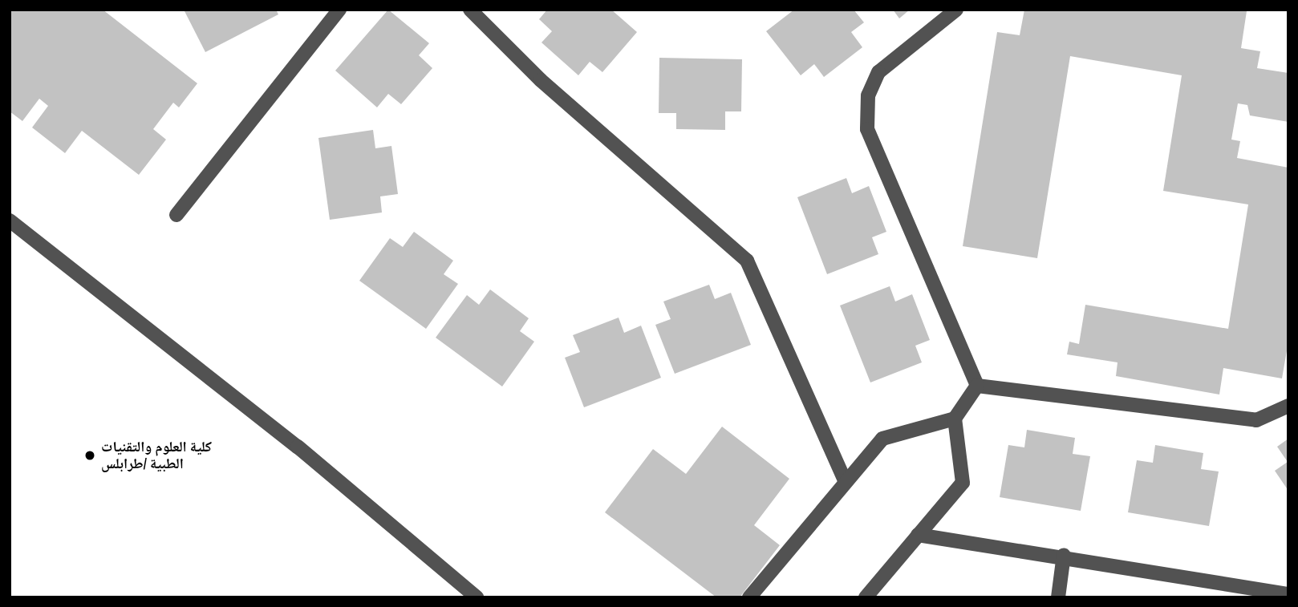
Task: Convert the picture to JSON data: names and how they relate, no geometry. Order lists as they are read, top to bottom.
{
  "places": ["كلية العلوم والتقنيات الطبية /طرابلس"]
}
